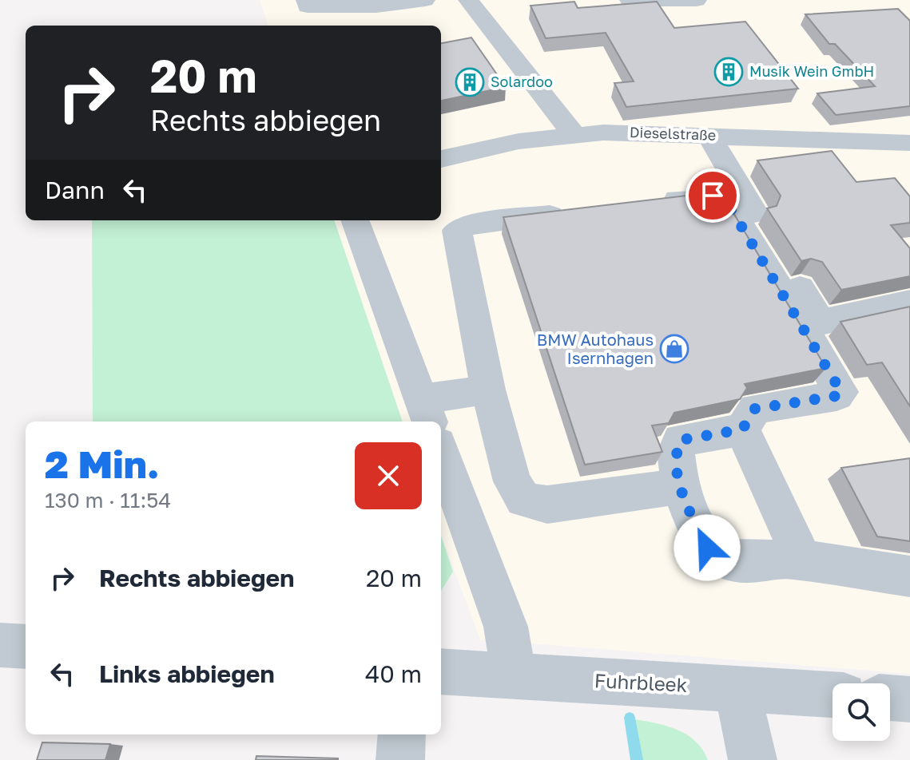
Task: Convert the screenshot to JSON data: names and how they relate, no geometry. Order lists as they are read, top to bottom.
{
  "streets": {
    "street": ["Dieselstraße", "Fuhrbleek"]
  },
  "places": {
    "building": ["Musik Wein GmbH", "Solardoo"],
    "shop": ["BMW Autohaus Isernhagen"]
  },
  "page": {
    "turn": ["20 m", "Rechts abbiegen"],
    "then": "Dann",
    "heading": ["2 Min.", "130 m · 11:54"],
    "list": [
      {
        "name": "Rechts abbiegen",
        "value": "20 m"
      },
      {
        "name": "Links abbiegen",
        "value": "40 m"
      }
    ]
  }
}
